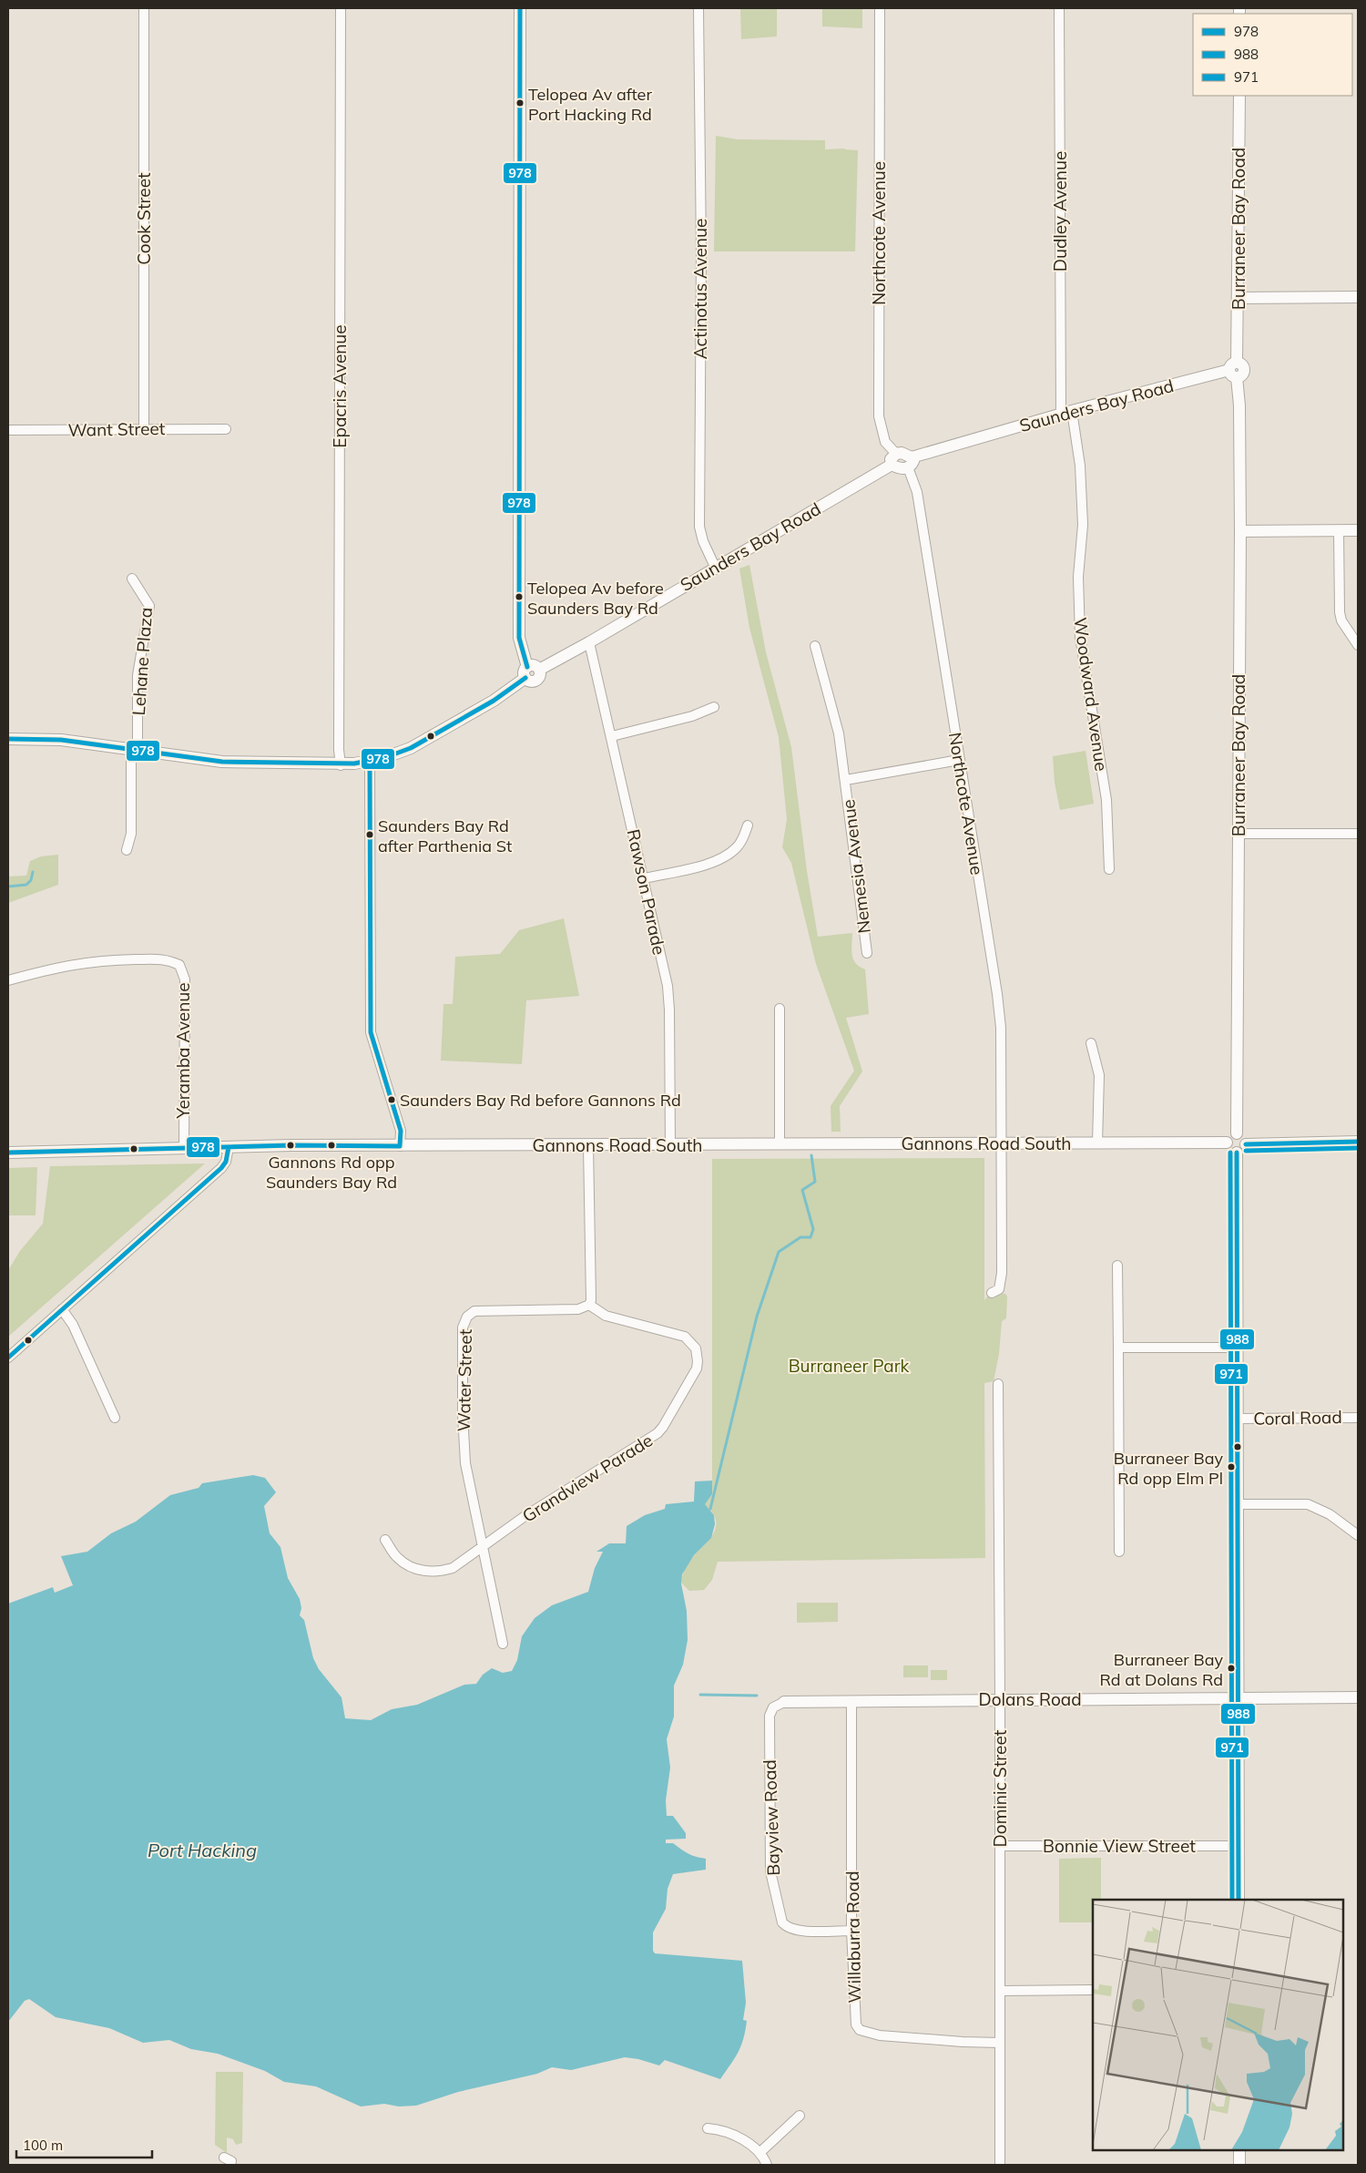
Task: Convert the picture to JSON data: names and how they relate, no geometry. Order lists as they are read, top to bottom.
{
  "streets": {
    "street": [
      "Dudley Avenue",
      "Cook Street",
      "Burraneer Bay Road",
      "Northcote Avenue",
      "Actinotus Avenue",
      "Epacris Avenue",
      "Saunders Bay Road",
      "Want Street",
      "Lehane Plaza",
      "Woodward Avenue",
      "Nemesia Avenue",
      "Rawson Parade",
      "Yeramba Avenue",
      "Gannons Road South",
      "Water Street",
      "Coral Road",
      "Grandview Parade",
      "Dolans Road",
      "Dominic Street",
      "Bayview Road",
      "Bonnie View Street",
      "Willaburra Road"
    ]
  },
  "crossings": [
    ["Dudley Avenue", "Saunders Bay Road"],
    ["Cook Street", "Want Street"],
    ["Burraneer Bay Road", "Saunders Bay Road"],
    ["Burraneer Bay Road", "Gannons Road South"],
    ["Northcote Avenue", "Saunders Bay Road"],
    ["Northcote Avenue", "Nemesia Avenue"],
    ["Northcote Avenue", "Gannons Road South"],
    ["Actinotus Avenue", "Saunders Bay Road"],
    ["Epacris Avenue", "Saunders Bay Road"],
    ["Saunders Bay Road", "Lehane Plaza"],
    ["Saunders Bay Road", "Woodward Avenue"],
    ["Saunders Bay Road", "Rawson Parade"],
    ["Rawson Parade", "Gannons Road South"],
    ["Yeramba Avenue", "Gannons Road South"],
    ["Water Street", "Grandview Parade"],
    ["Dolans Road", "Dominic Street"],
    ["Dolans Road", "Bayview Road"],
    ["Dolans Road", "Willaburra Road"],
    ["Dominic Street", "Bonnie View Street"],
    ["Dominic Street", "Willaburra Road"],
    ["Bayview Road", "Willaburra Road"]
  ],
  "water": ["Port Hacking"],
  "parks": ["Burraneer Park"],
  "places": [
    "Telopea Av after Port Hacking Rd",
    "Telopea Av before Saunders Bay Rd",
    "Saunders Bay Rd after Parthenia St",
    "Saunders Bay Rd before Gannons Rd",
    "Gannons Rd opp Saunders Bay Rd",
    "Burraneer Bay Rd opp Elm Pl",
    "Burraneer Bay Rd at Dolans Rd"
  ],
  "lines": ["transit line 978", "transit line 988", "transit line 971"],
  "legend": ["978", "988", "971"],
  "scale_bar": "100 m"
}
